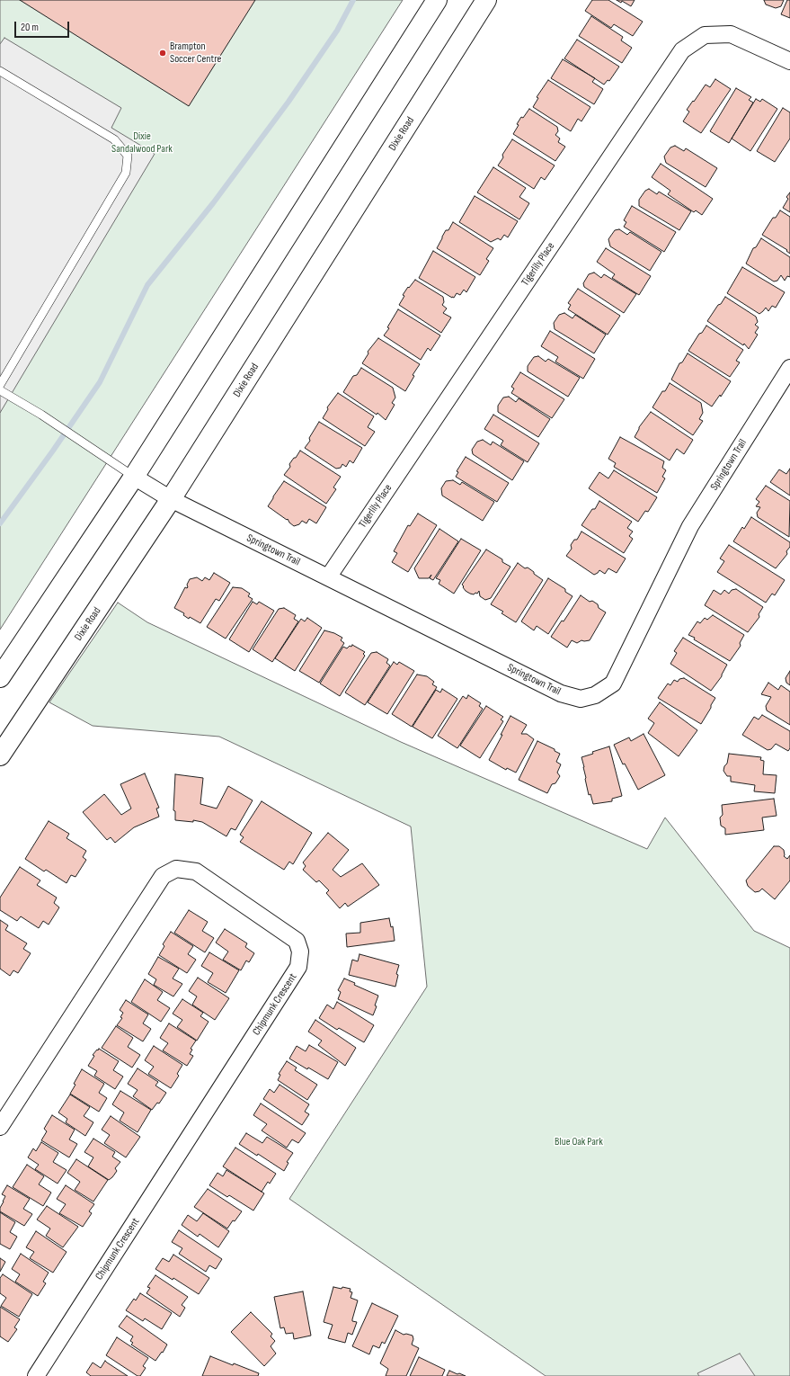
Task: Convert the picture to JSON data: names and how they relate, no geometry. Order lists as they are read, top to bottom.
{
  "streets": {
    "main road": ["Dixie Road"],
    "street": ["Tigerlily Place", "Springtown Trail", "Chipmunk Crescent"]
  },
  "crossings": [
    ["Dixie Road", "Springtown Trail"],
    ["Tigerlily Place", "Springtown Trail"]
  ],
  "parks": ["Dixie Sandalwood Park", "Blue Oak Park"],
  "places": ["Brampton Soccer Centre"],
  "scale_bar": "20 m"
}
